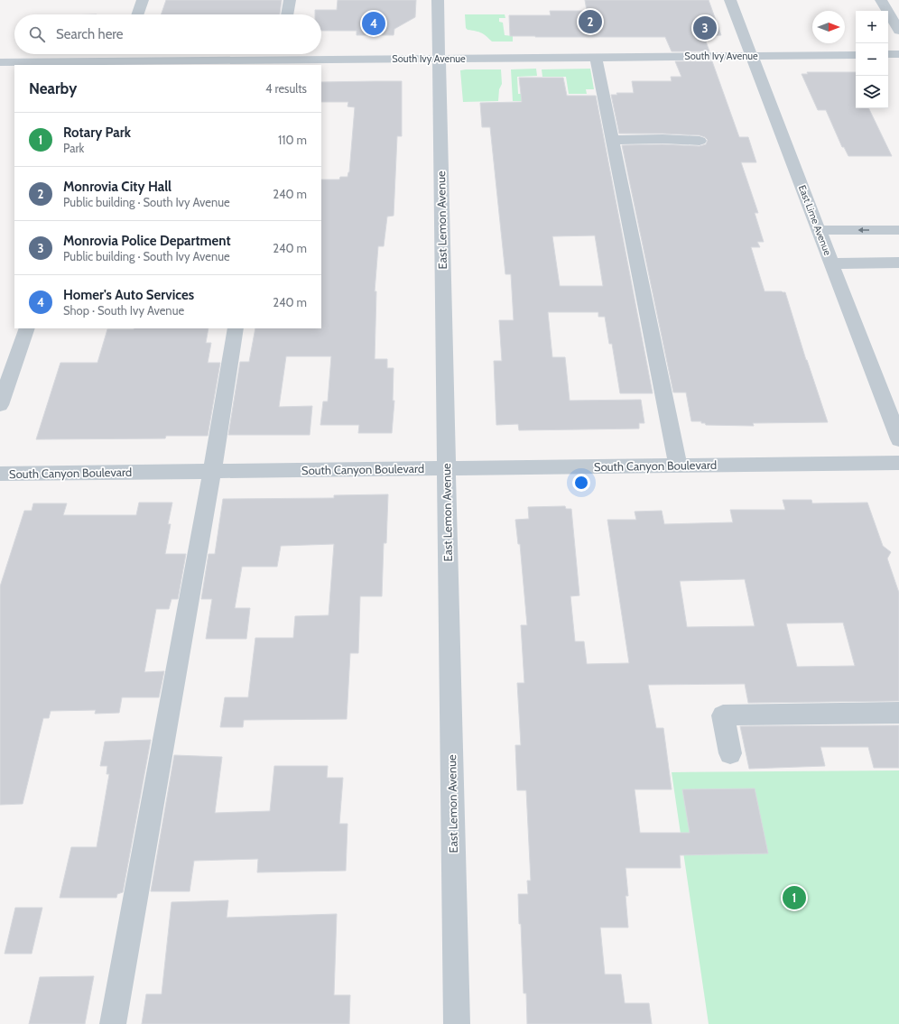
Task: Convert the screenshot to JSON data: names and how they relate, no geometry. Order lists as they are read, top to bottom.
{
  "streets": {
    "street": [
      "South Ivy Avenue",
      "East Lemon Avenue",
      "East Lime Avenue",
      "South Canyon Boulevard"
    ]
  },
  "crossings": [
    ["South Ivy Avenue", "East Lemon Avenue"],
    ["South Ivy Avenue", "East Lime Avenue"],
    ["East Lemon Avenue", "South Canyon Boulevard"]
  ],
  "north": "right",
  "page": {
    "pins": [
      "2",
      "4",
      "3",
      "1"
    ],
    "map_buttons": ["+", "−"],
    "search": "Search here",
    "heading": ["Nearby", "4 results"],
    "list": [
      {
        "mark": "1",
        "name": "Rotary Park",
        "note": "Park",
        "value": "110 m"
      },
      {
        "mark": "2",
        "name": "Monrovia City Hall",
        "note": "Public building · South Ivy Avenue",
        "value": "240 m"
      },
      {
        "mark": "3",
        "name": "Monrovia Police Department",
        "note": "Public building · South Ivy Avenue",
        "value": "240 m"
      },
      {
        "mark": "4",
        "name": "Homer's Auto Services",
        "note": "Shop · South Ivy Avenue",
        "value": "240 m"
      }
    ]
  }
}
